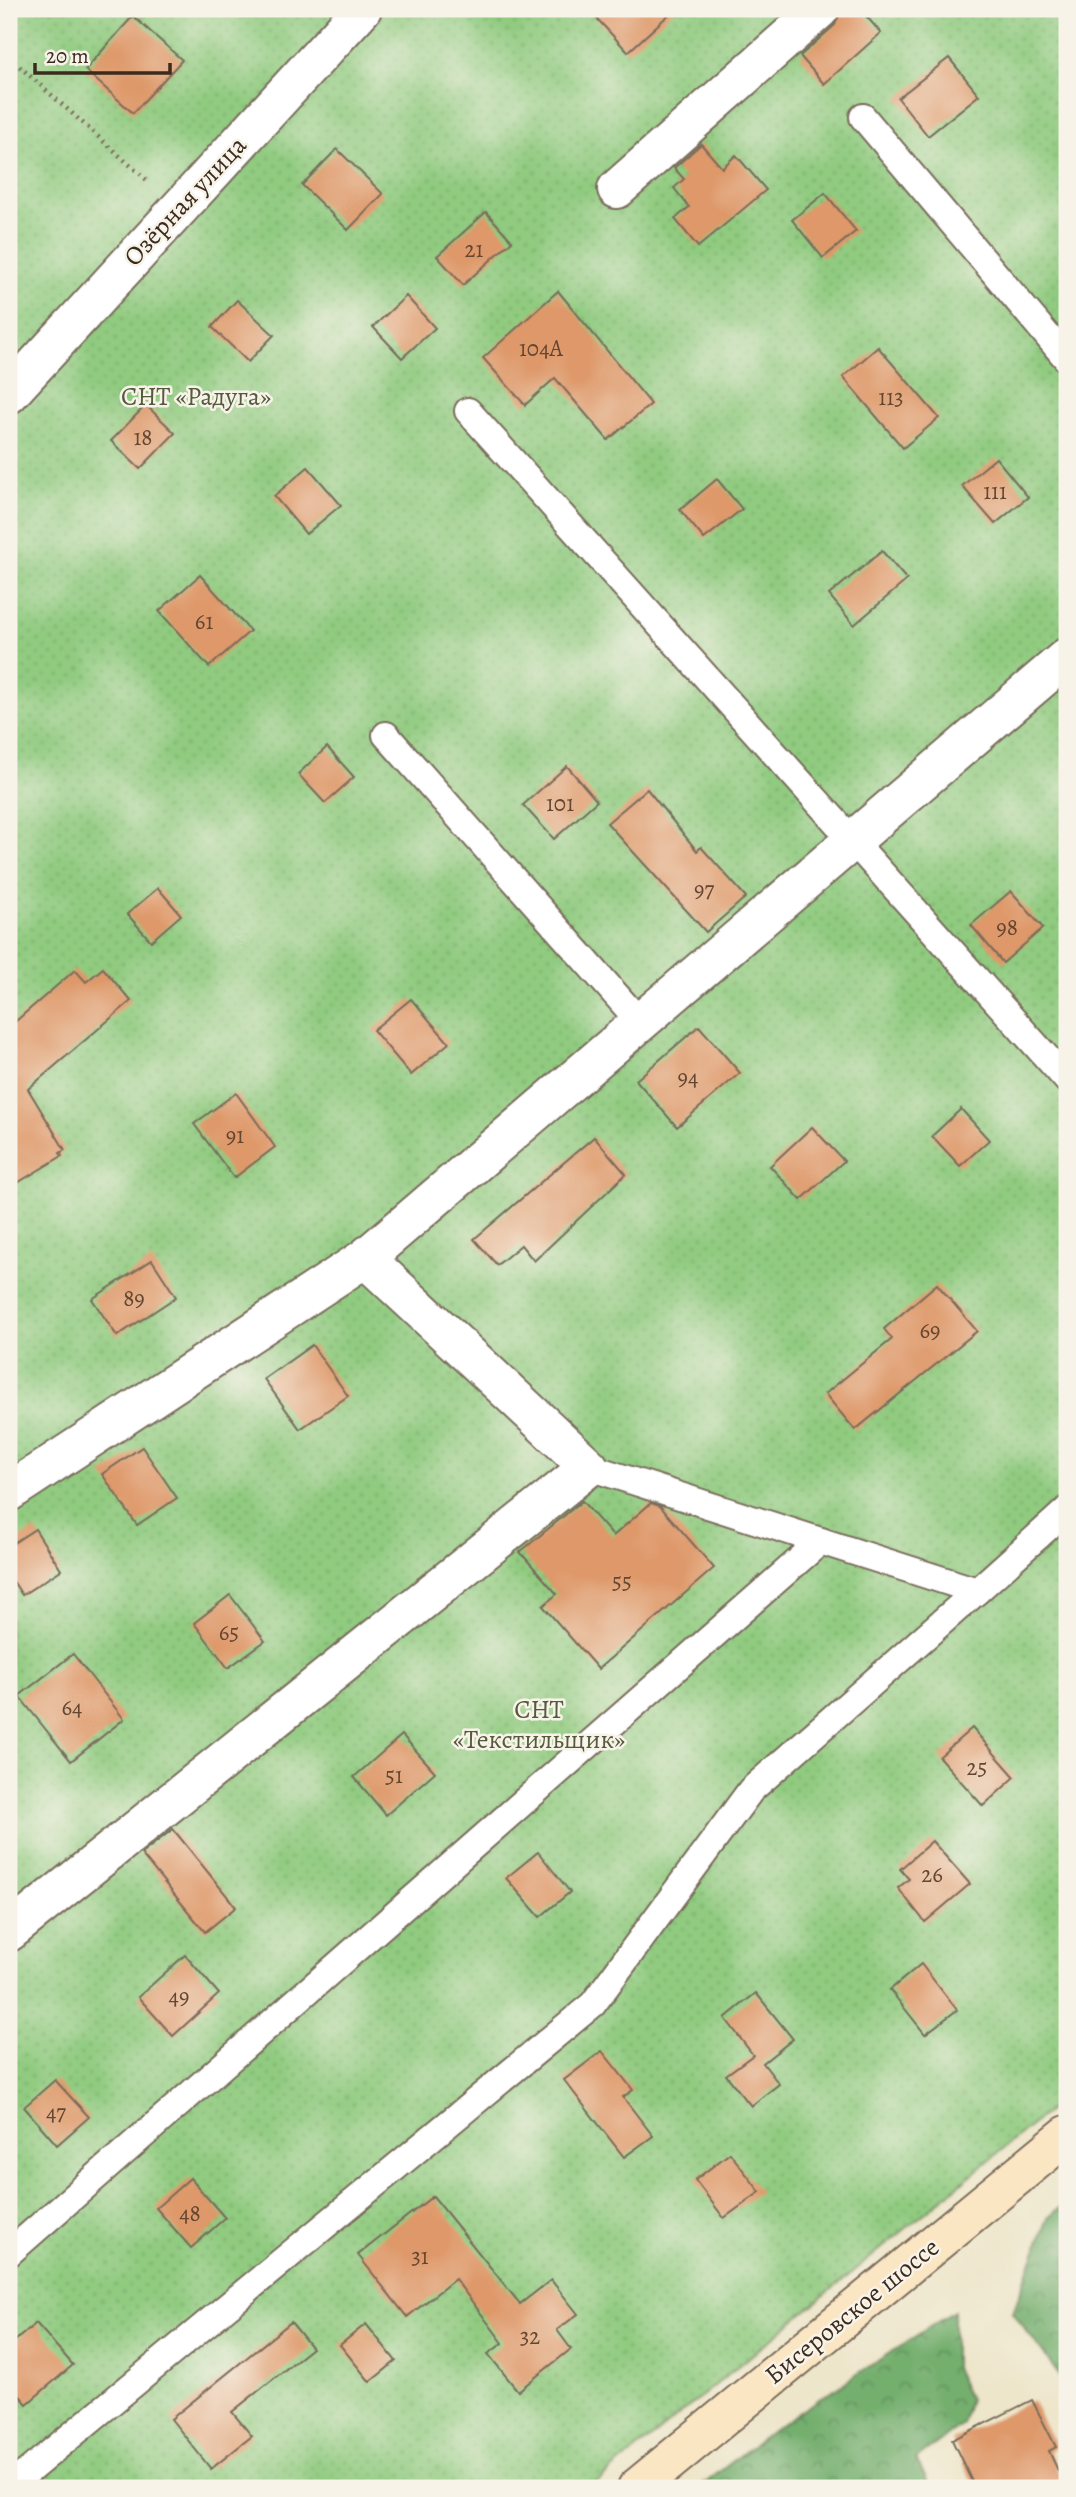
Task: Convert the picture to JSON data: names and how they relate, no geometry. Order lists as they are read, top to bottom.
{
  "streets": {
    "main road": ["Бисеровское шоссе"],
    "street": ["Озёрная улица"]
  },
  "parks": ["СНТ «Радуга»", "СНТ «Текстильщик»"],
  "house_numbers": [
    "21",
    "104А",
    "113",
    "18",
    "111",
    "61",
    "101",
    "97",
    "98",
    "94",
    "91",
    "89",
    "69",
    "55",
    "65",
    "64",
    "25",
    "51",
    "26",
    "49",
    "47",
    "48",
    "31",
    "32"
  ],
  "scale_bar": "20 m"
}
